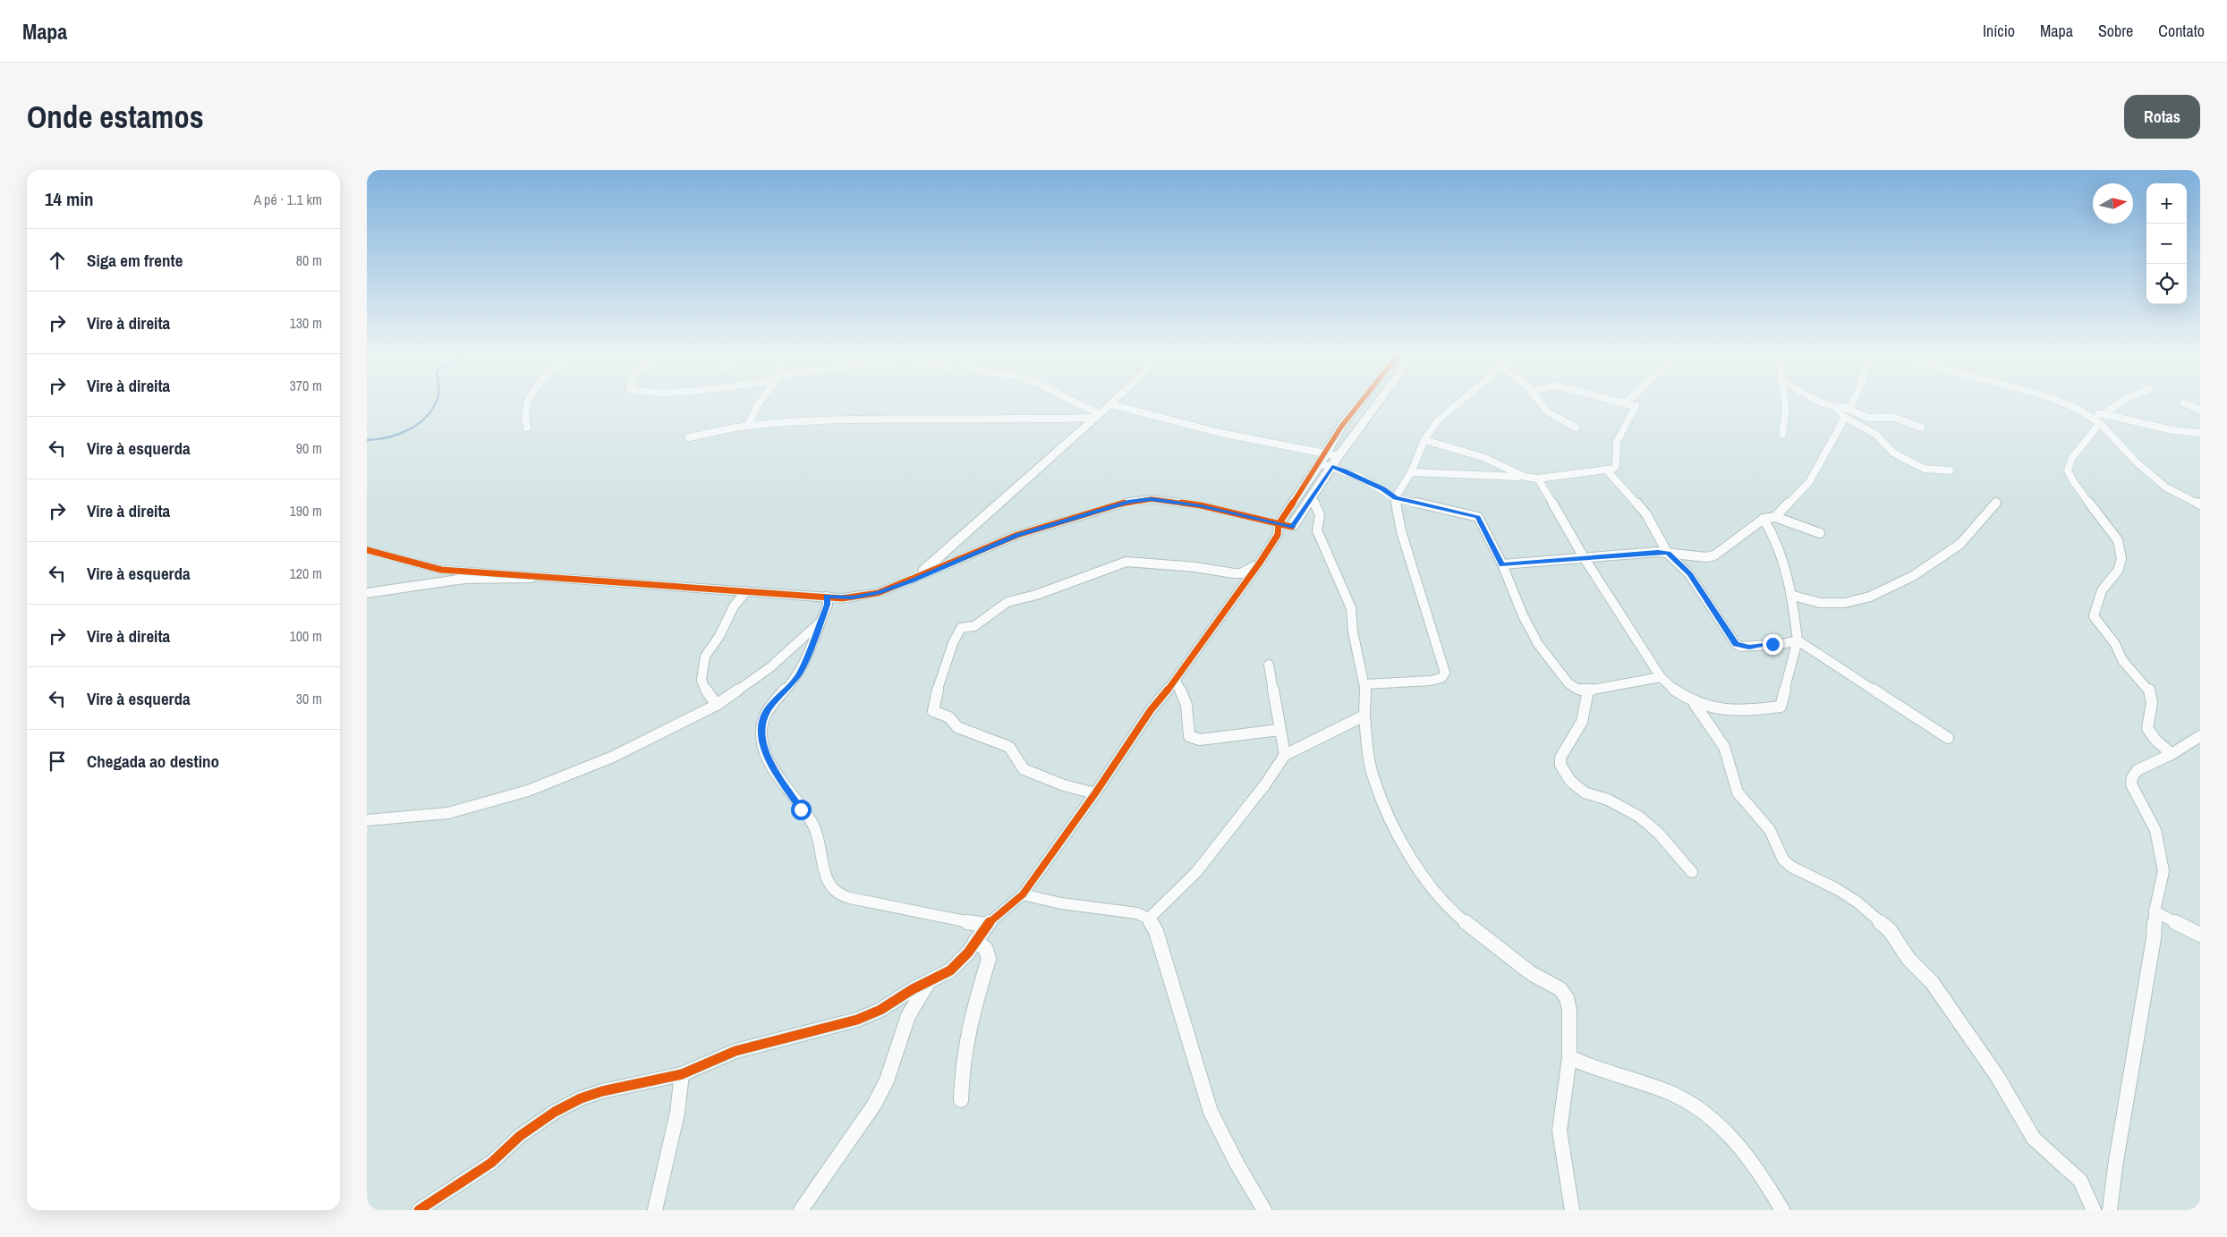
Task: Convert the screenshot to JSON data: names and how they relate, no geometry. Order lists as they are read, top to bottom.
{
  "north": "right",
  "page": {
    "header": "Mapa",
    "nav": [
      "Início",
      "Mapa",
      "Sobre",
      "Contato"
    ],
    "buttons": "Rotas",
    "title": "Onde estamos",
    "heading": ["14 min", "A pé · 1.1 km"],
    "map_buttons": ["+", "−"],
    "list": [
      ["Siga em frente", "80 m"],
      ["Vire à direita", "130 m"],
      ["Vire à direita", "370 m"],
      ["Vire à esquerda", "90 m"],
      ["Vire à direita", "190 m"],
      ["Vire à esquerda", "120 m"],
      ["Vire à direita", "100 m"],
      ["Vire à esquerda", "30 m"],
      "Chegada ao destino"
    ]
  }
}
